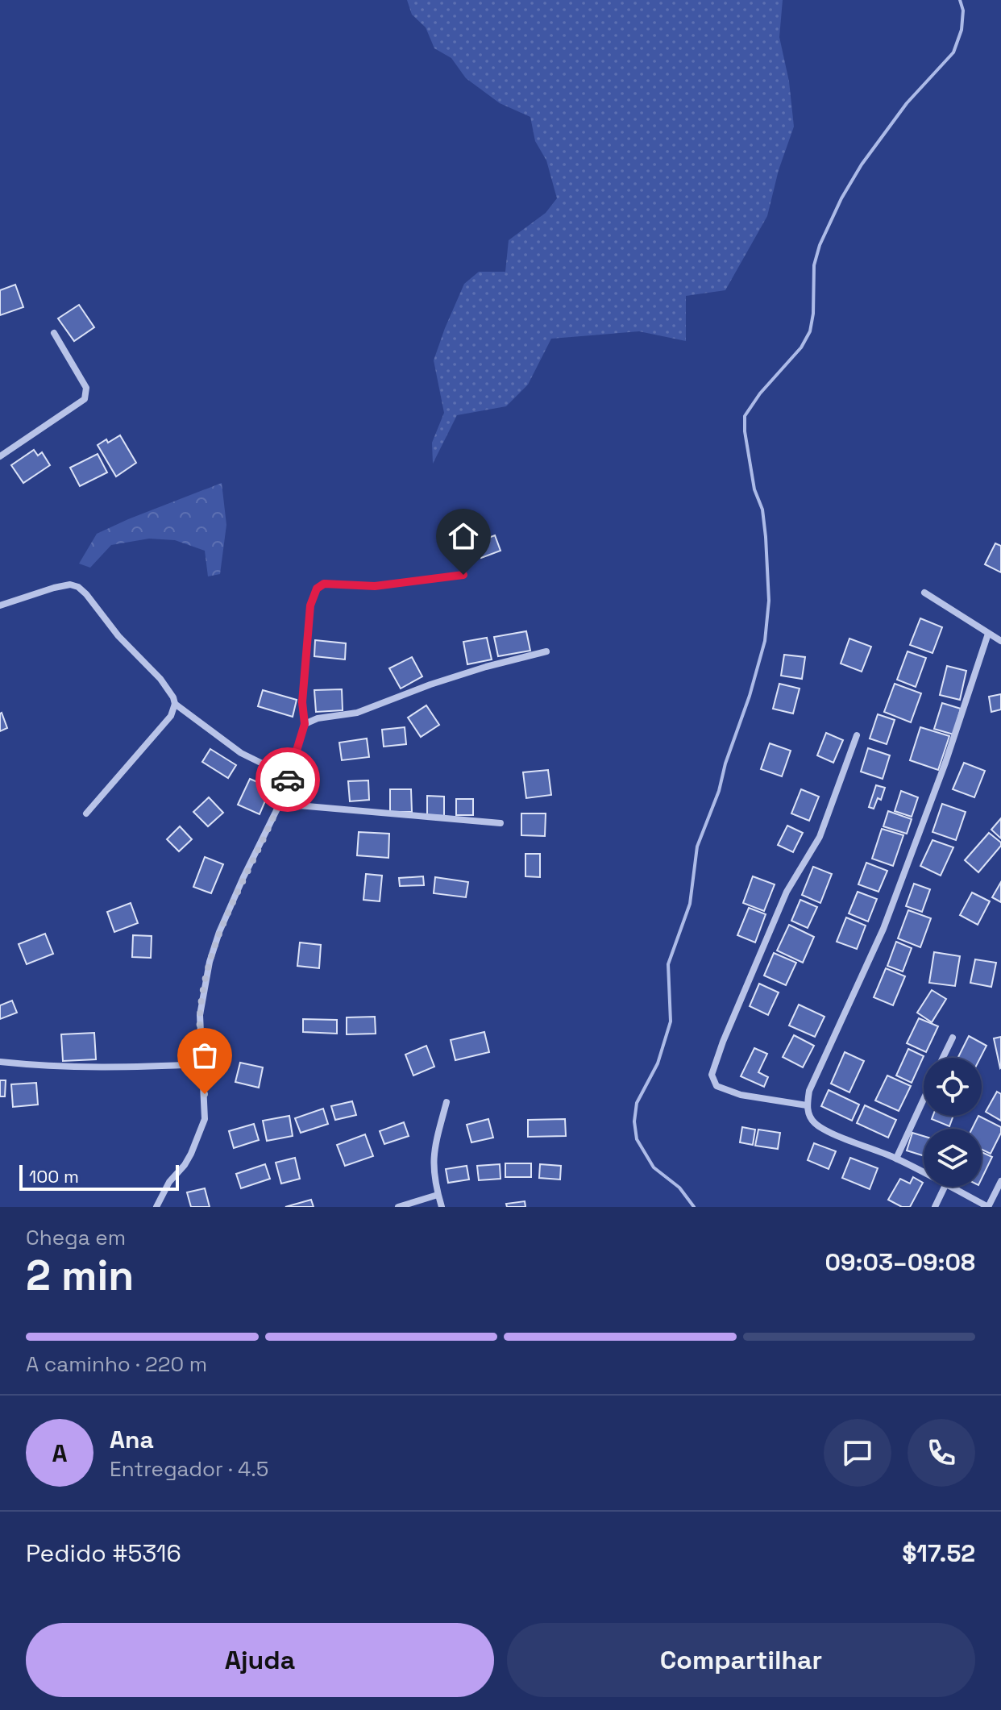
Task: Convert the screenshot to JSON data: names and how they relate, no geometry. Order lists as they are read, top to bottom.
{
  "scale_bar": "100 m",
  "page": {
    "scale": "100 m",
    "heading": ["2 min", "Chega em", "09:03–09:08"],
    "panel": [
      "Ana",
      "Entregador · 4.5",
      "Pedido #5316",
      "$17.52"
    ],
    "bar": "A caminho · 220 m",
    "round": "A",
    "buttons": ["Ajuda", "Compartilhar"]
  }
}
